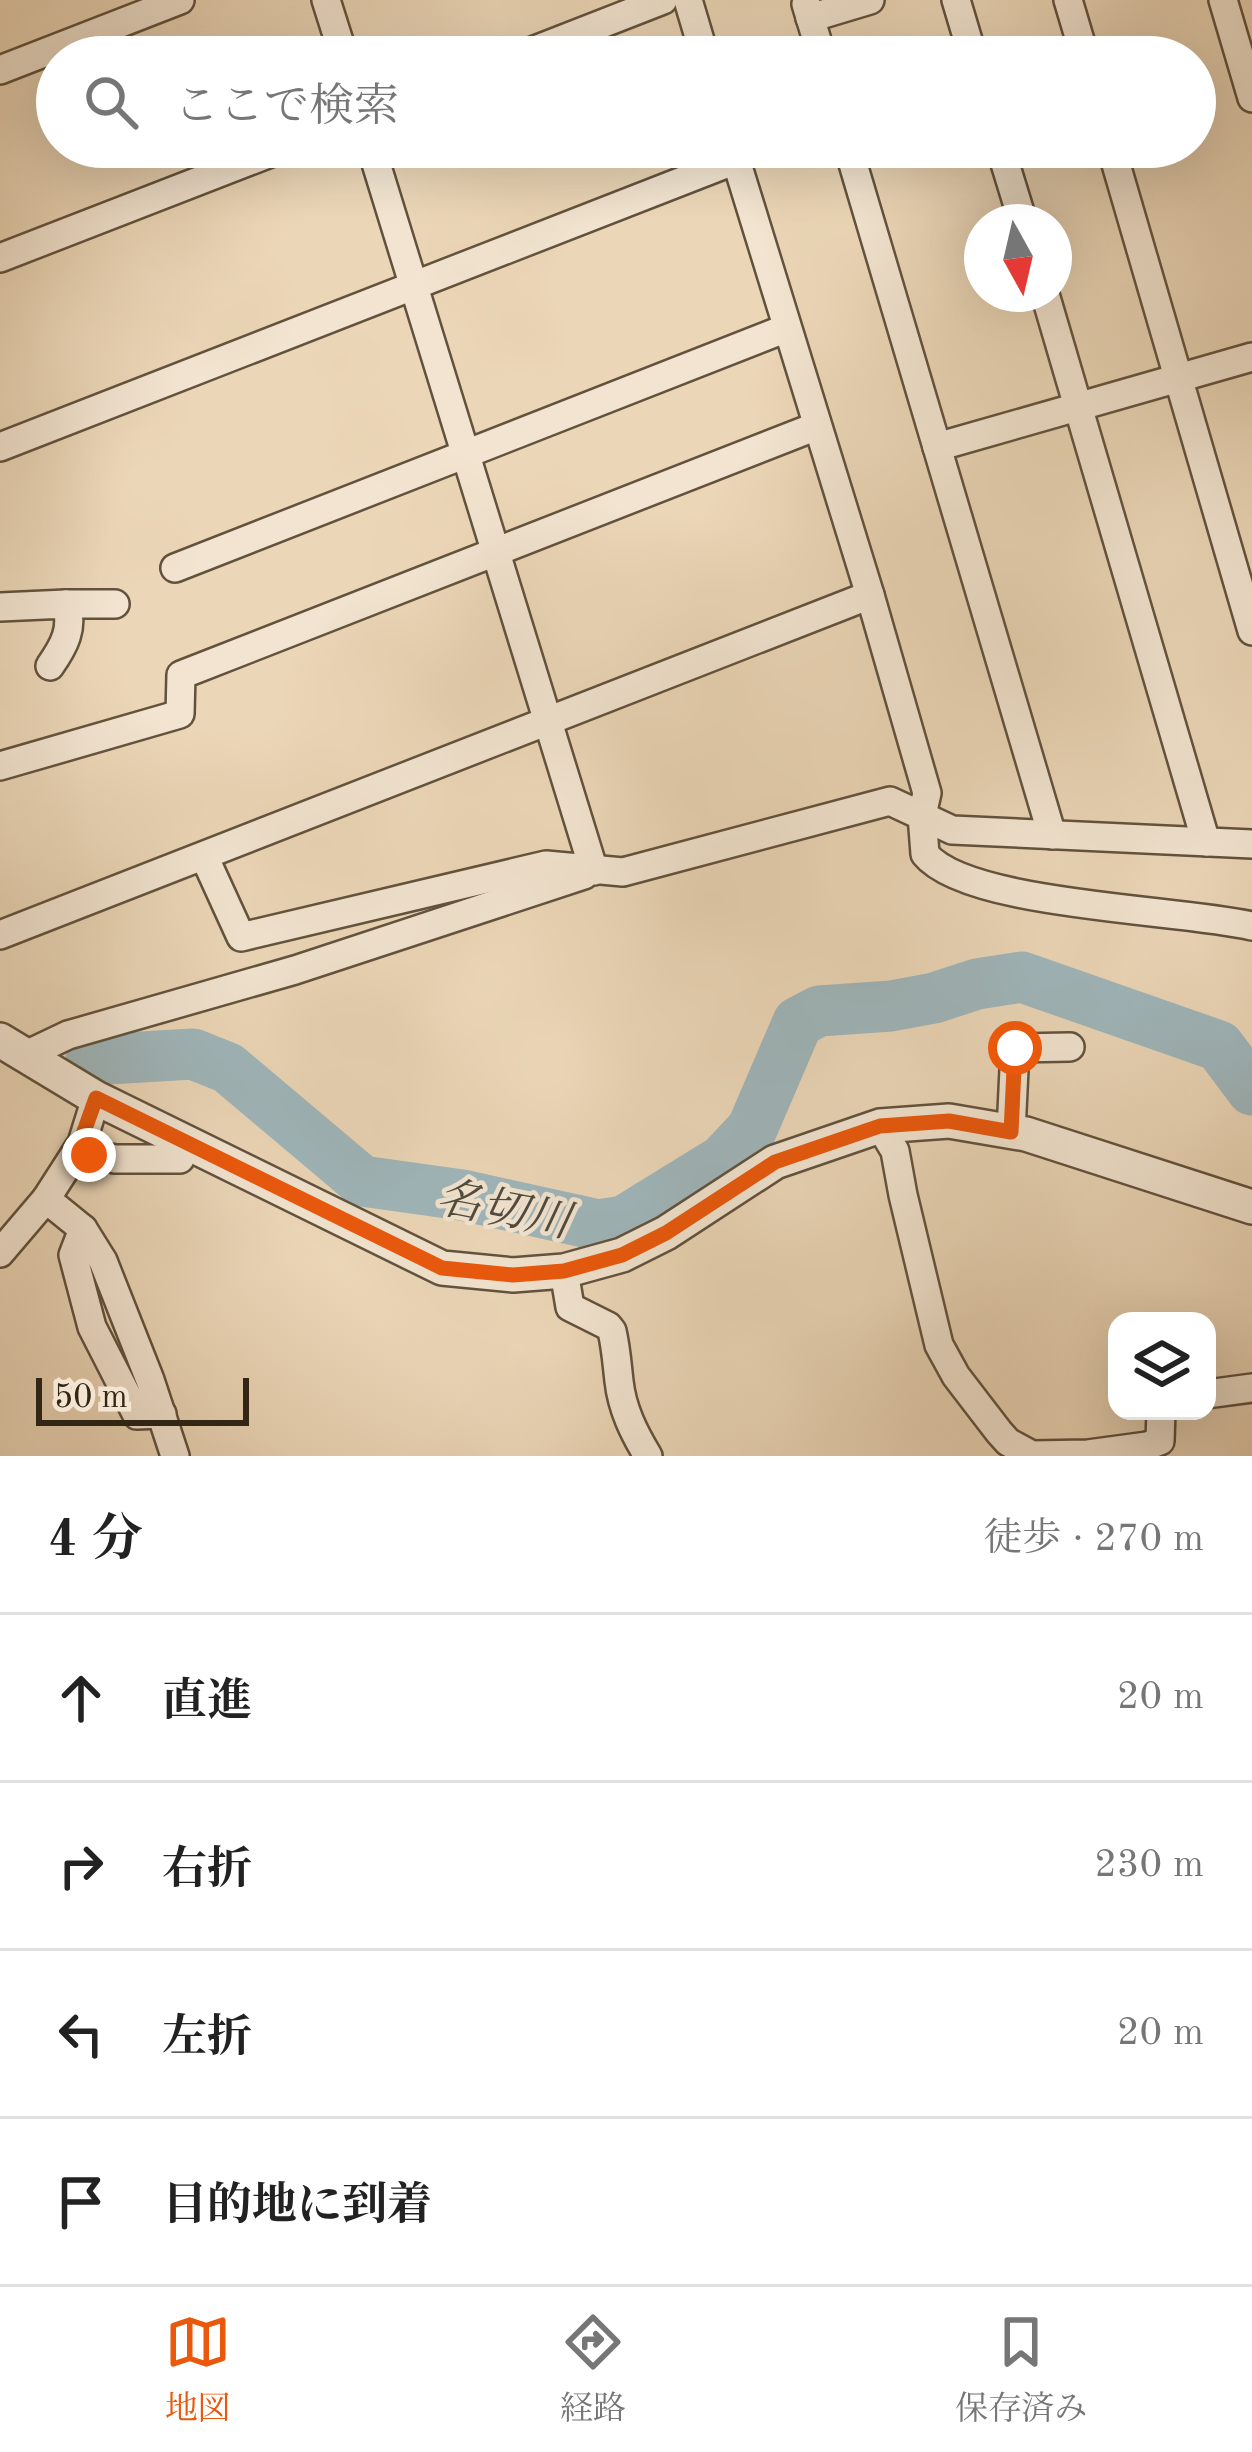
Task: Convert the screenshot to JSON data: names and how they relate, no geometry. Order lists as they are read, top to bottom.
{
  "water": ["名切川"],
  "scale_bar": "50 m",
  "north": "bottom",
  "page": {
    "search": "ここで検索",
    "scale": "50 m",
    "heading": ["4 分", "徒歩 · 270 m"],
    "list": [
      ["直進", "20 m"],
      ["右折", "230 m"],
      ["左折", "20 m"],
      "目的地に到着"
    ],
    "nav": ["地図", "経路", "保存済み"]
  }
}
